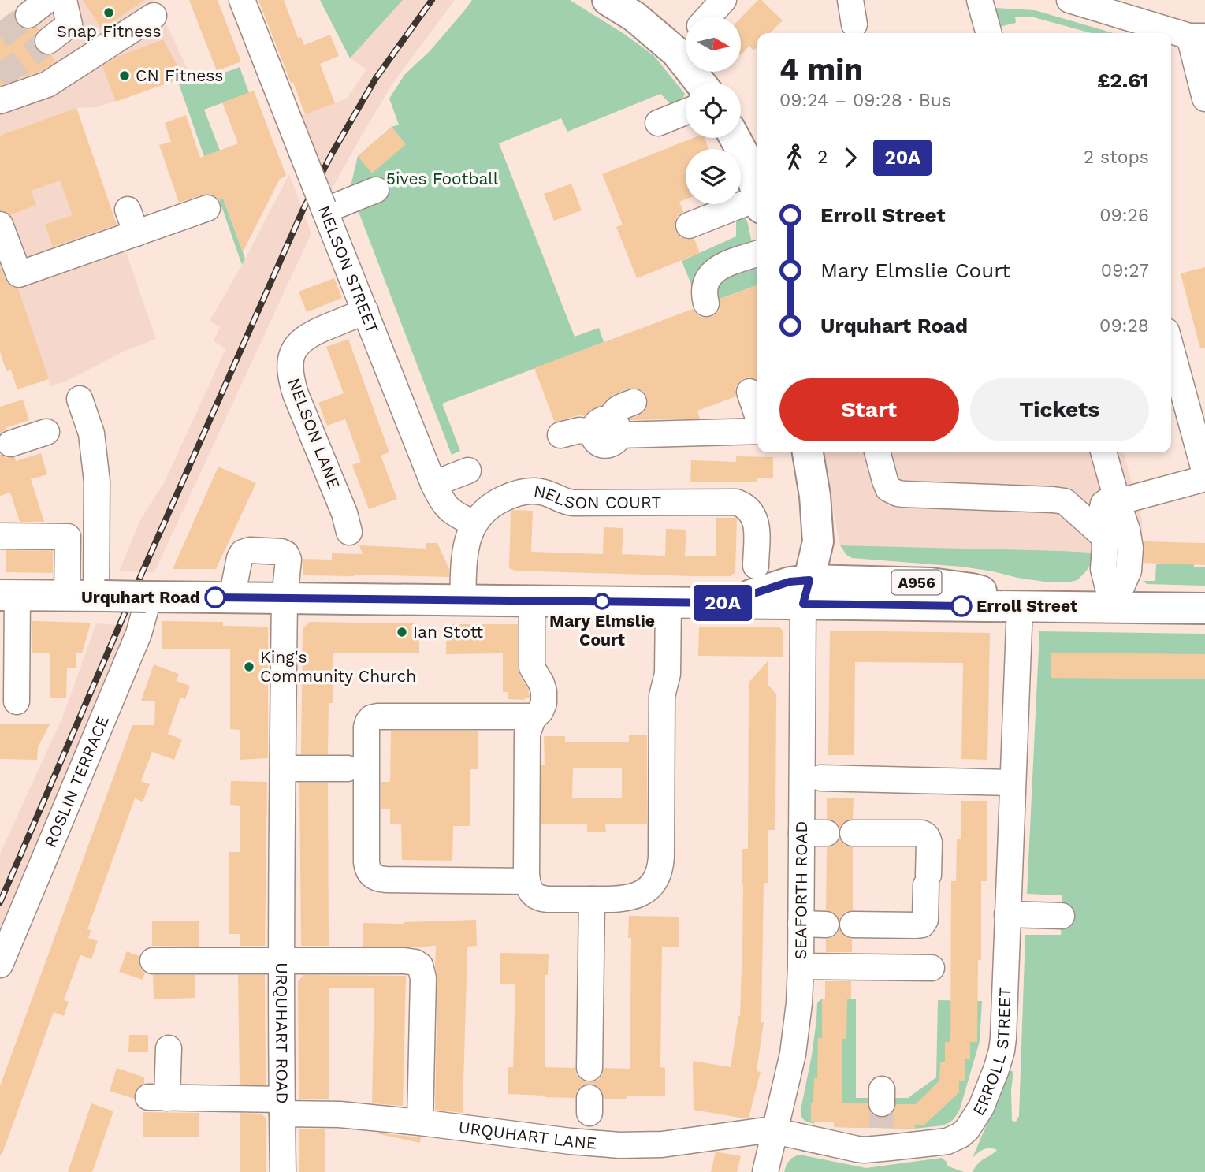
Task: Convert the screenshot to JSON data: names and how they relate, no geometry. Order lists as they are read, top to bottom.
{
  "streets": {
    "main road": ["A956"],
    "street": [
      "NELSON STREET",
      "NELSON LANE",
      "NELSON COURT",
      "ROSLIN TERRACE",
      "SEAFORTH ROAD",
      "URQUHART ROAD",
      "ERROLL STREET",
      "URQUHART LANE"
    ]
  },
  "crossings": [
    ["NELSON STREET", "NELSON LANE"],
    ["NELSON STREET", "NELSON COURT"],
    ["NELSON COURT", "A956"],
    ["A956", "ROSLIN TERRACE"],
    ["A956", "SEAFORTH ROAD"],
    ["A956", "URQUHART ROAD"],
    ["A956", "ERROLL STREET"],
    ["SEAFORTH ROAD", "ERROLL STREET"],
    ["SEAFORTH ROAD", "URQUHART LANE"],
    ["URQUHART ROAD", "URQUHART LANE"],
    ["ERROLL STREET", "URQUHART LANE"]
  ],
  "parks": ["5ives Football"],
  "places": [
    "Snap Fitness",
    "CN Fitness",
    "Urquhart Road",
    "Mary Elmslie Court",
    "Erroll Street",
    "Ian Stott",
    "King's Community Church"
  ],
  "lines": ["bus line 20A"],
  "north": "right",
  "page": {
    "on_map": "20A",
    "heading": ["4 min", "09:24 – 09:28 · Bus", "£2.61"],
    "legs": ["2", "20A", "2 stops"],
    "list": [
      {
        "name": "Erroll Street",
        "value": "09:26"
      },
      {
        "name": "Mary Elmslie Court",
        "value": "09:27"
      },
      {
        "name": "Urquhart Road",
        "value": "09:28"
      }
    ],
    "buttons": ["Start", "Tickets"]
  }
}
